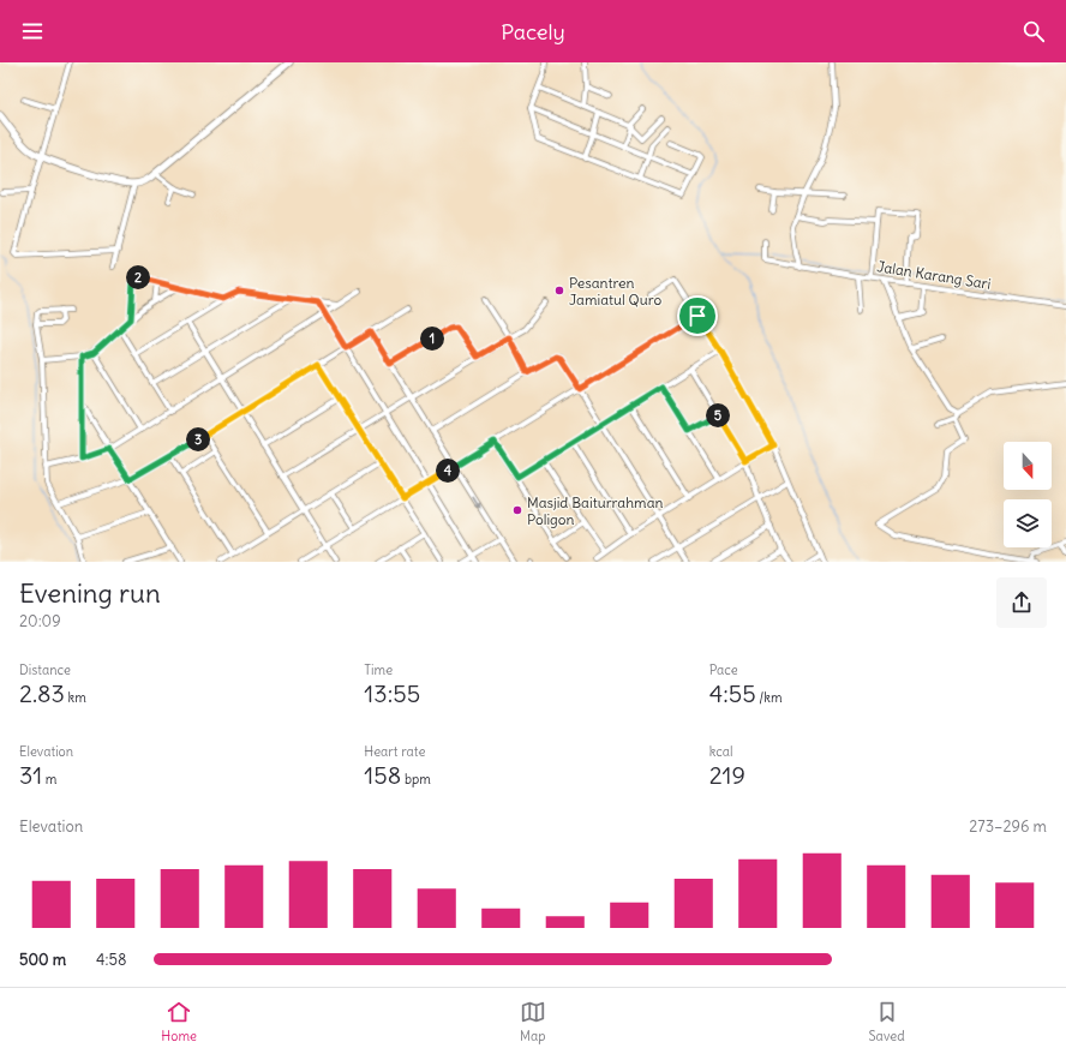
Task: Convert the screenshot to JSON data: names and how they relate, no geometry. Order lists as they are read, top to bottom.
{
  "streets": {
    "street": ["Jalan Karang Sari"]
  },
  "places": ["Pesantren Jamiatul Quro", "Masjid Baiturrahman Poligon"],
  "north": "bottom",
  "page": {
    "header": "Pacely",
    "pins": [
      "2",
      "1",
      "5",
      "3",
      "4"
    ],
    "heading": ["Evening run", "20:09"],
    "stats": [
      ["Distance", "2.83 km"],
      ["Time", "13:55"],
      ["Pace", "4:55 /km"],
      ["Elevation", "31 m"],
      ["Heart rate", "158 bpm"],
      ["kcal", "219"]
    ],
    "chart": ["Elevation", "273–296 m"],
    "list": [
      {
        "name": "500 m",
        "note": "4:58"
      }
    ],
    "tabs": ["Home", "Map", "Saved"]
  }
}
